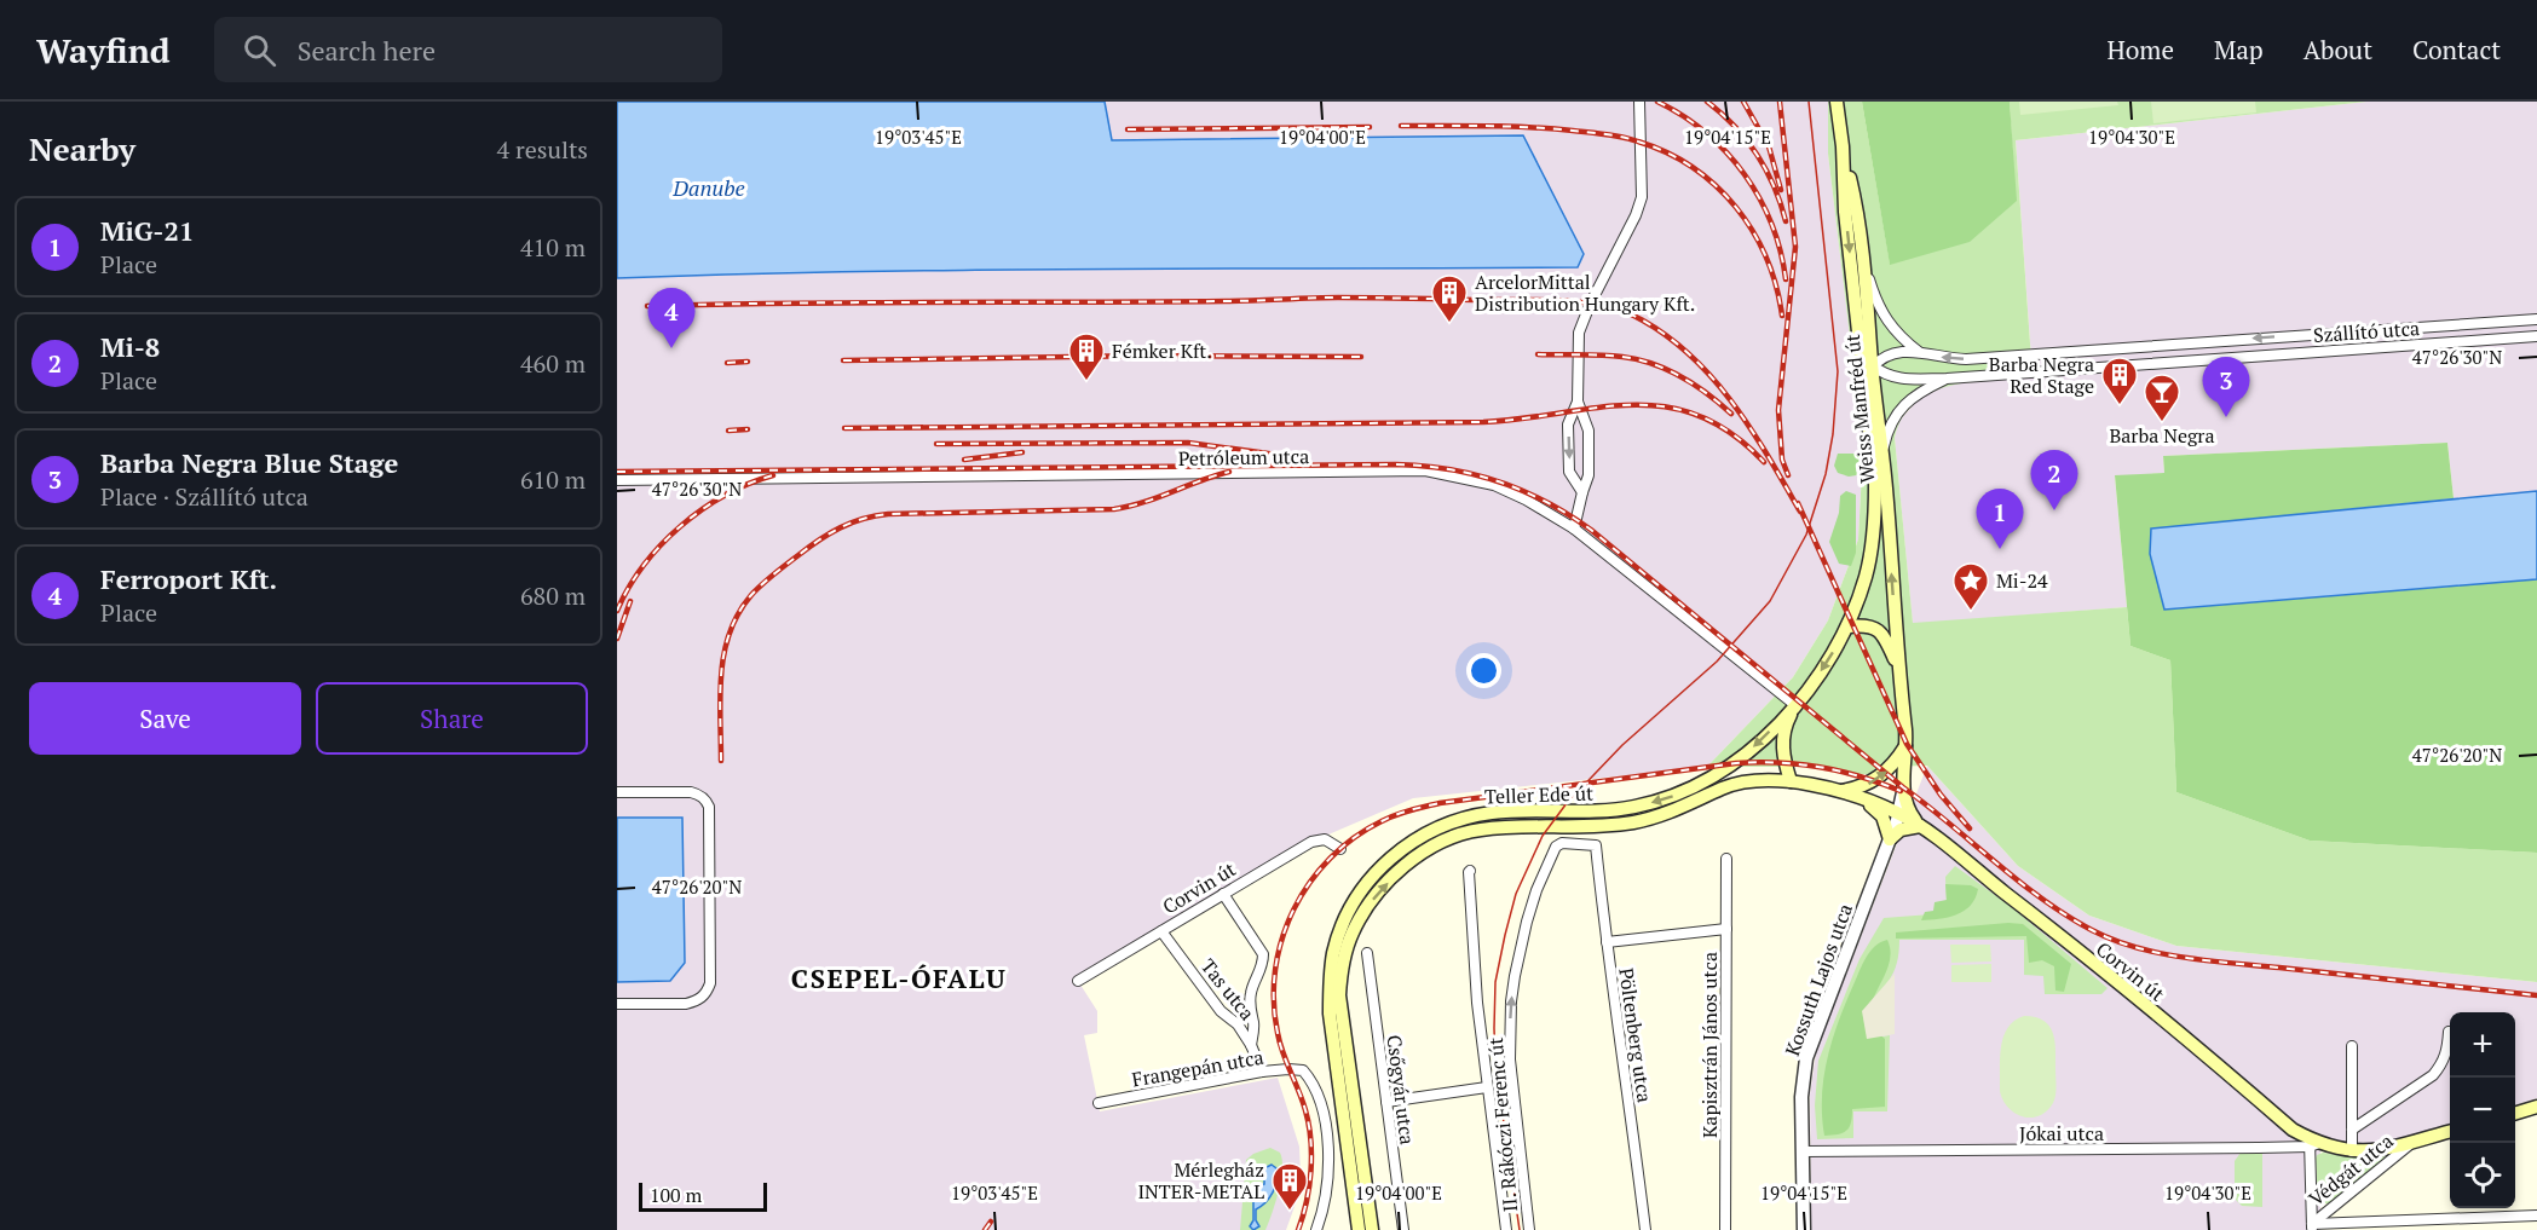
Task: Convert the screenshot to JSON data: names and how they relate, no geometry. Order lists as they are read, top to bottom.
{
  "streets": {
    "main road": [
      "Weiss Manfréd út",
      "Teller Ede út",
      "Corvin út",
      "Védgát utca"
    ],
    "street": [
      "Szállító utca",
      "Petróleum utca",
      "Kossuth Lajos utca",
      "Tas utca",
      "Pöltenberg utca",
      "Kapisztrán János utca",
      "Frangepán utca",
      "Csőgyár utca",
      "II. Rákóczi Ferenc út",
      "Jókai utca"
    ]
  },
  "crossings": [
    ["Szállító utca", "Weiss Manfréd út"],
    ["Weiss Manfréd út", "Petróleum utca"],
    ["Weiss Manfréd út", "Teller Ede út"],
    ["Weiss Manfréd út", "Kossuth Lajos utca"],
    ["Petróleum utca", "Teller Ede út"],
    ["Corvin út", "Kossuth Lajos utca"],
    ["Corvin út", "Tas utca"],
    ["Corvin út", "Jókai utca"],
    ["Corvin út", "Védgát utca"],
    ["Kossuth Lajos utca", "Jókai utca"],
    ["Tas utca", "Frangepán utca"],
    ["Pöltenberg utca", "II. Rákóczi Ferenc út"],
    ["Jókai utca", "Védgát utca"]
  ],
  "districts": ["CSEPEL-ÓFALU"],
  "water": ["Danube"],
  "places": {
    "building": [
      "ArcelorMittal Distribution Hungary Kft.",
      "Fémker Kft.",
      "Barba Negra Red Stage",
      "Mérlegház INTER-METAL"
    ],
    "bar": ["Barba Negra"],
    "place": ["Mi-24"]
  },
  "scale_bar": "100 m",
  "page": {
    "header": "Wayfind",
    "search": "Search here",
    "nav": [
      "Home",
      "Map",
      "About",
      "Contact"
    ],
    "heading": ["Nearby", "4 results"],
    "list": [
      {
        "mark": "1",
        "name": "MiG-21",
        "note": "Place",
        "value": "410 m"
      },
      {
        "mark": "2",
        "name": "Mi-8",
        "note": "Place",
        "value": "460 m"
      },
      {
        "mark": "3",
        "name": "Barba Negra Blue Stage",
        "note": "Place · Szállító utca",
        "value": "610 m"
      },
      {
        "mark": "4",
        "name": "Ferroport Kft.",
        "note": "Place",
        "value": "680 m"
      }
    ],
    "pins": [
      "4",
      "3",
      "2",
      "1"
    ],
    "buttons": ["Save", "Share"],
    "map_buttons": ["+", "−"],
    "scale": "100 m"
  },
  "coordinates": [
    "19°03'45\"E",
    "19°04'00\"E",
    "19°04'15\"E",
    "19°04'30\"E",
    "47°26'30\"N",
    "47°26'20\"N"
  ]
}
